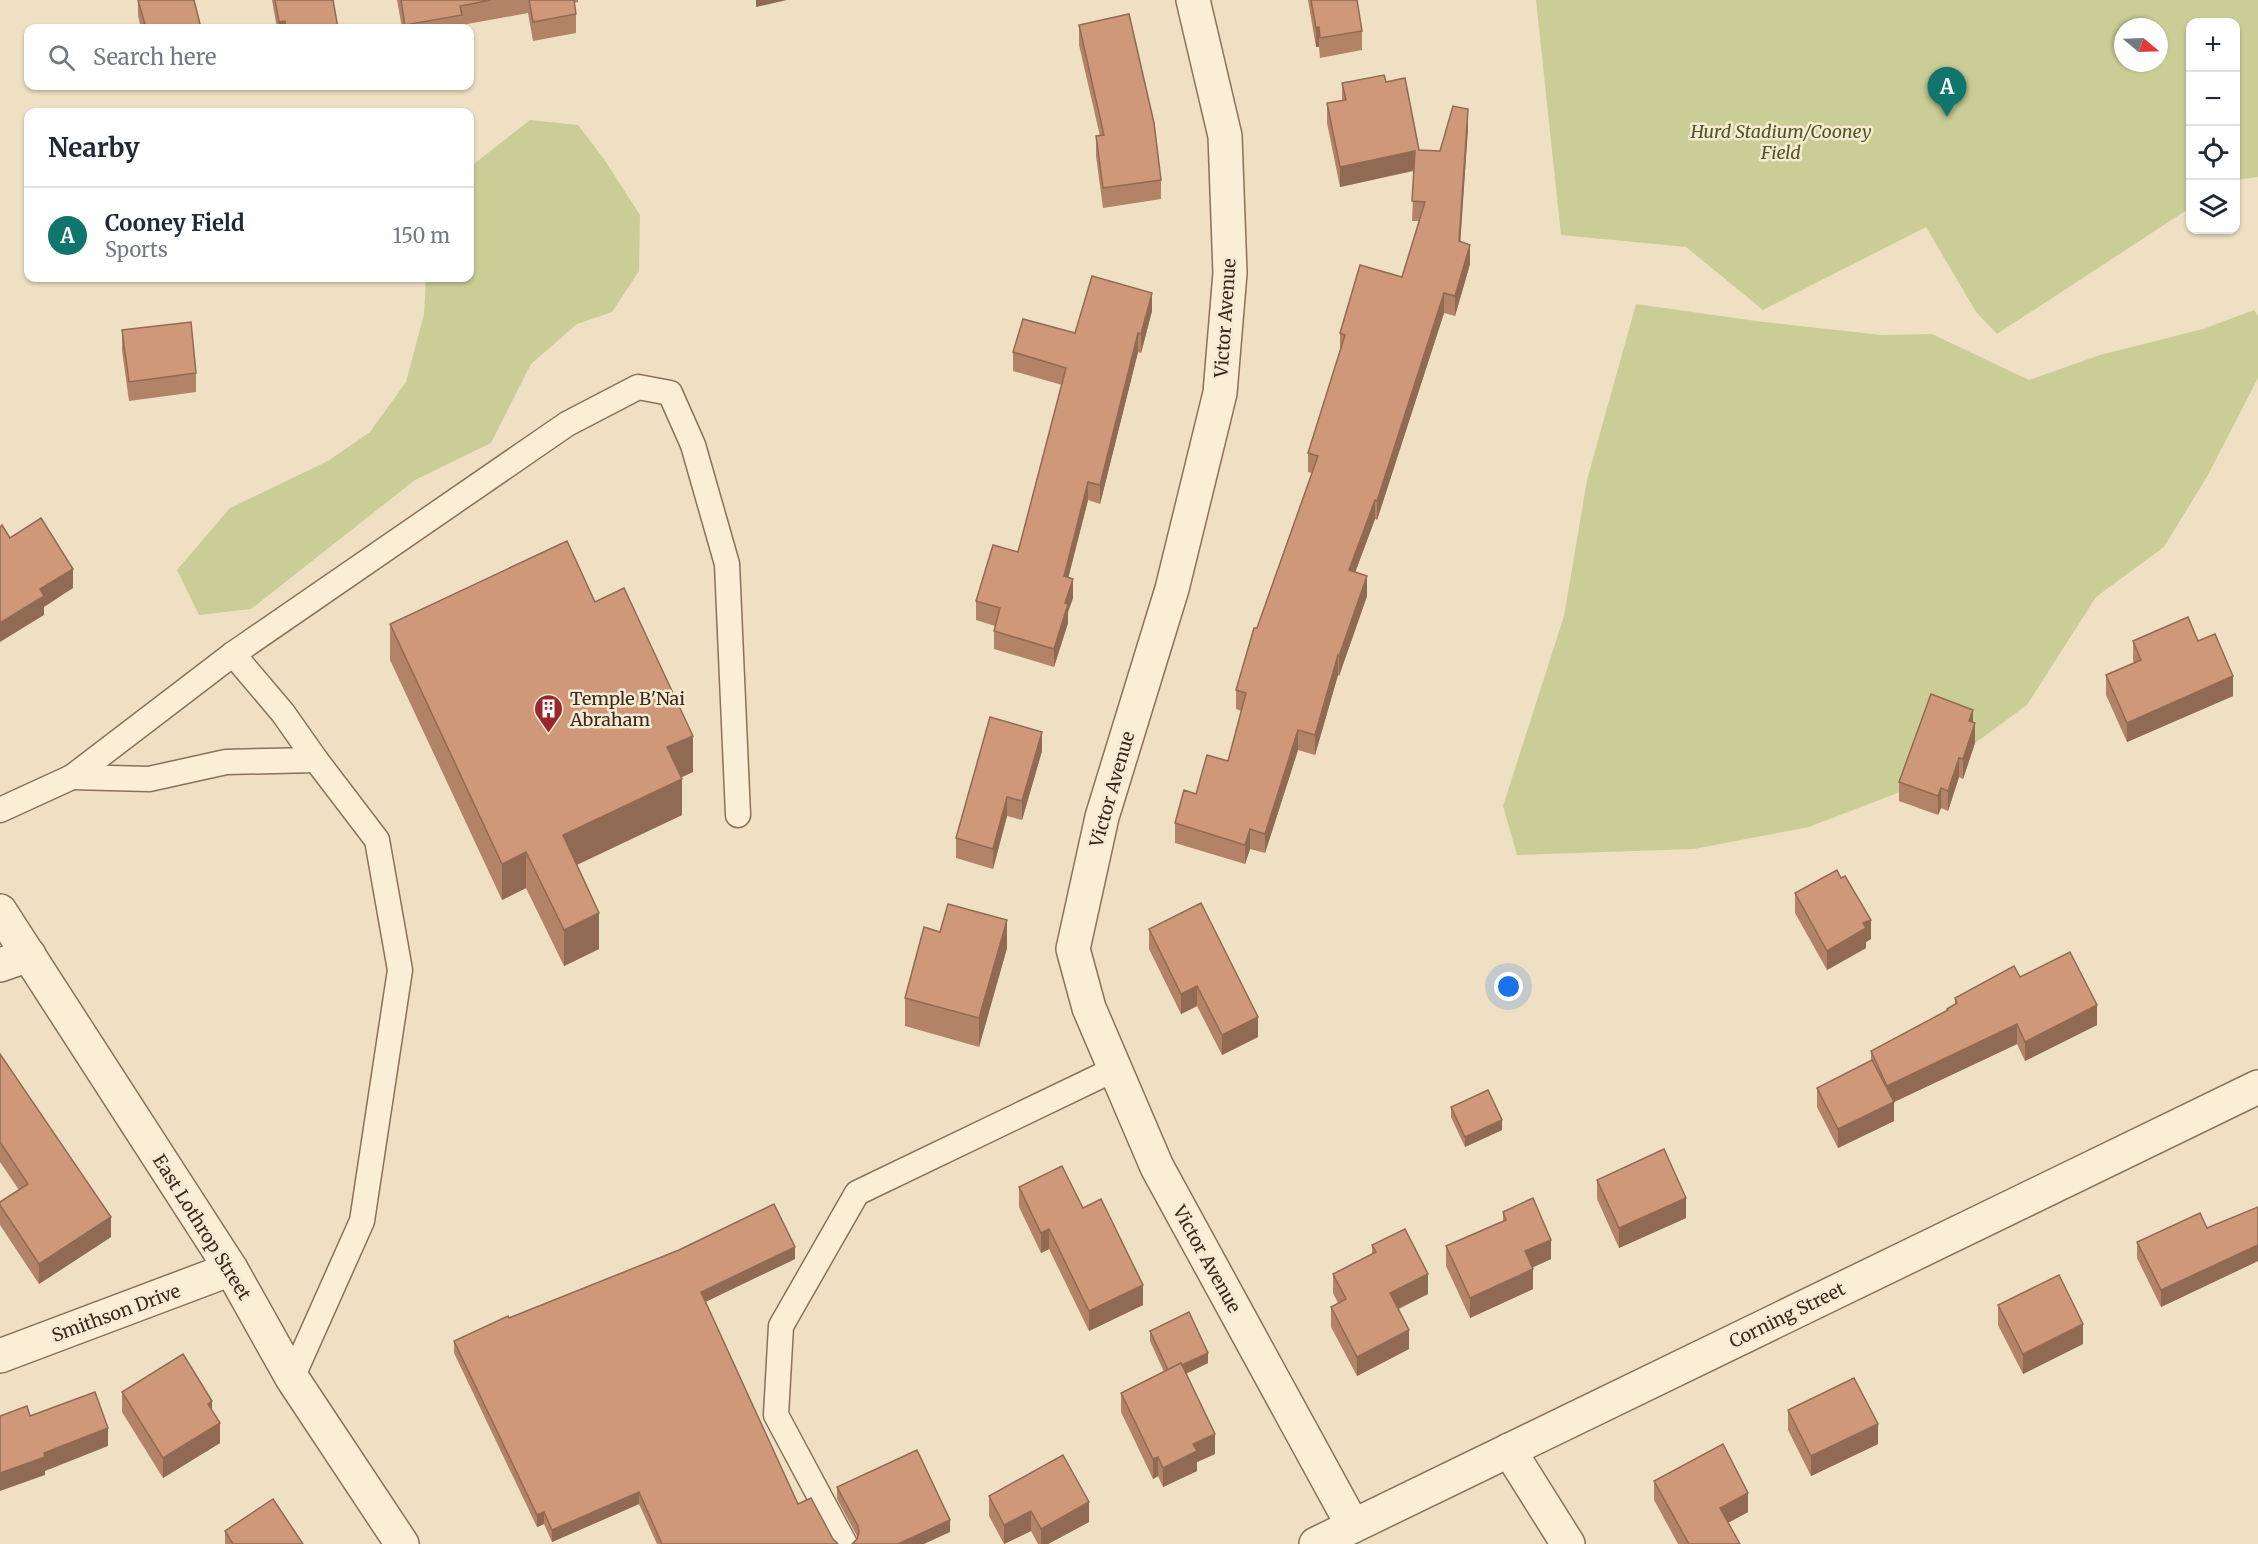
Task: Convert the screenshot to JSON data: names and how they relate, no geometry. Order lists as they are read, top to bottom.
{
  "streets": {
    "street": [
      "Victor Avenue",
      "East Lothrop Street",
      "Smithson Drive",
      "Corning Street"
    ]
  },
  "crossings": [
    ["Victor Avenue", "Corning Street"],
    ["East Lothrop Street", "Smithson Drive"]
  ],
  "parks": ["Hurd Stadium/Cooney Field"],
  "places": {
    "building": ["Temple B'Nai Abraham"]
  },
  "north": "right",
  "page": {
    "map_buttons": ["+", "−"],
    "search": "Search here",
    "pins": "A",
    "heading": "Nearby",
    "list": [
      {
        "mark": "A",
        "name": "Cooney Field",
        "note": "Sports",
        "value": "150 m"
      }
    ]
  }
}
